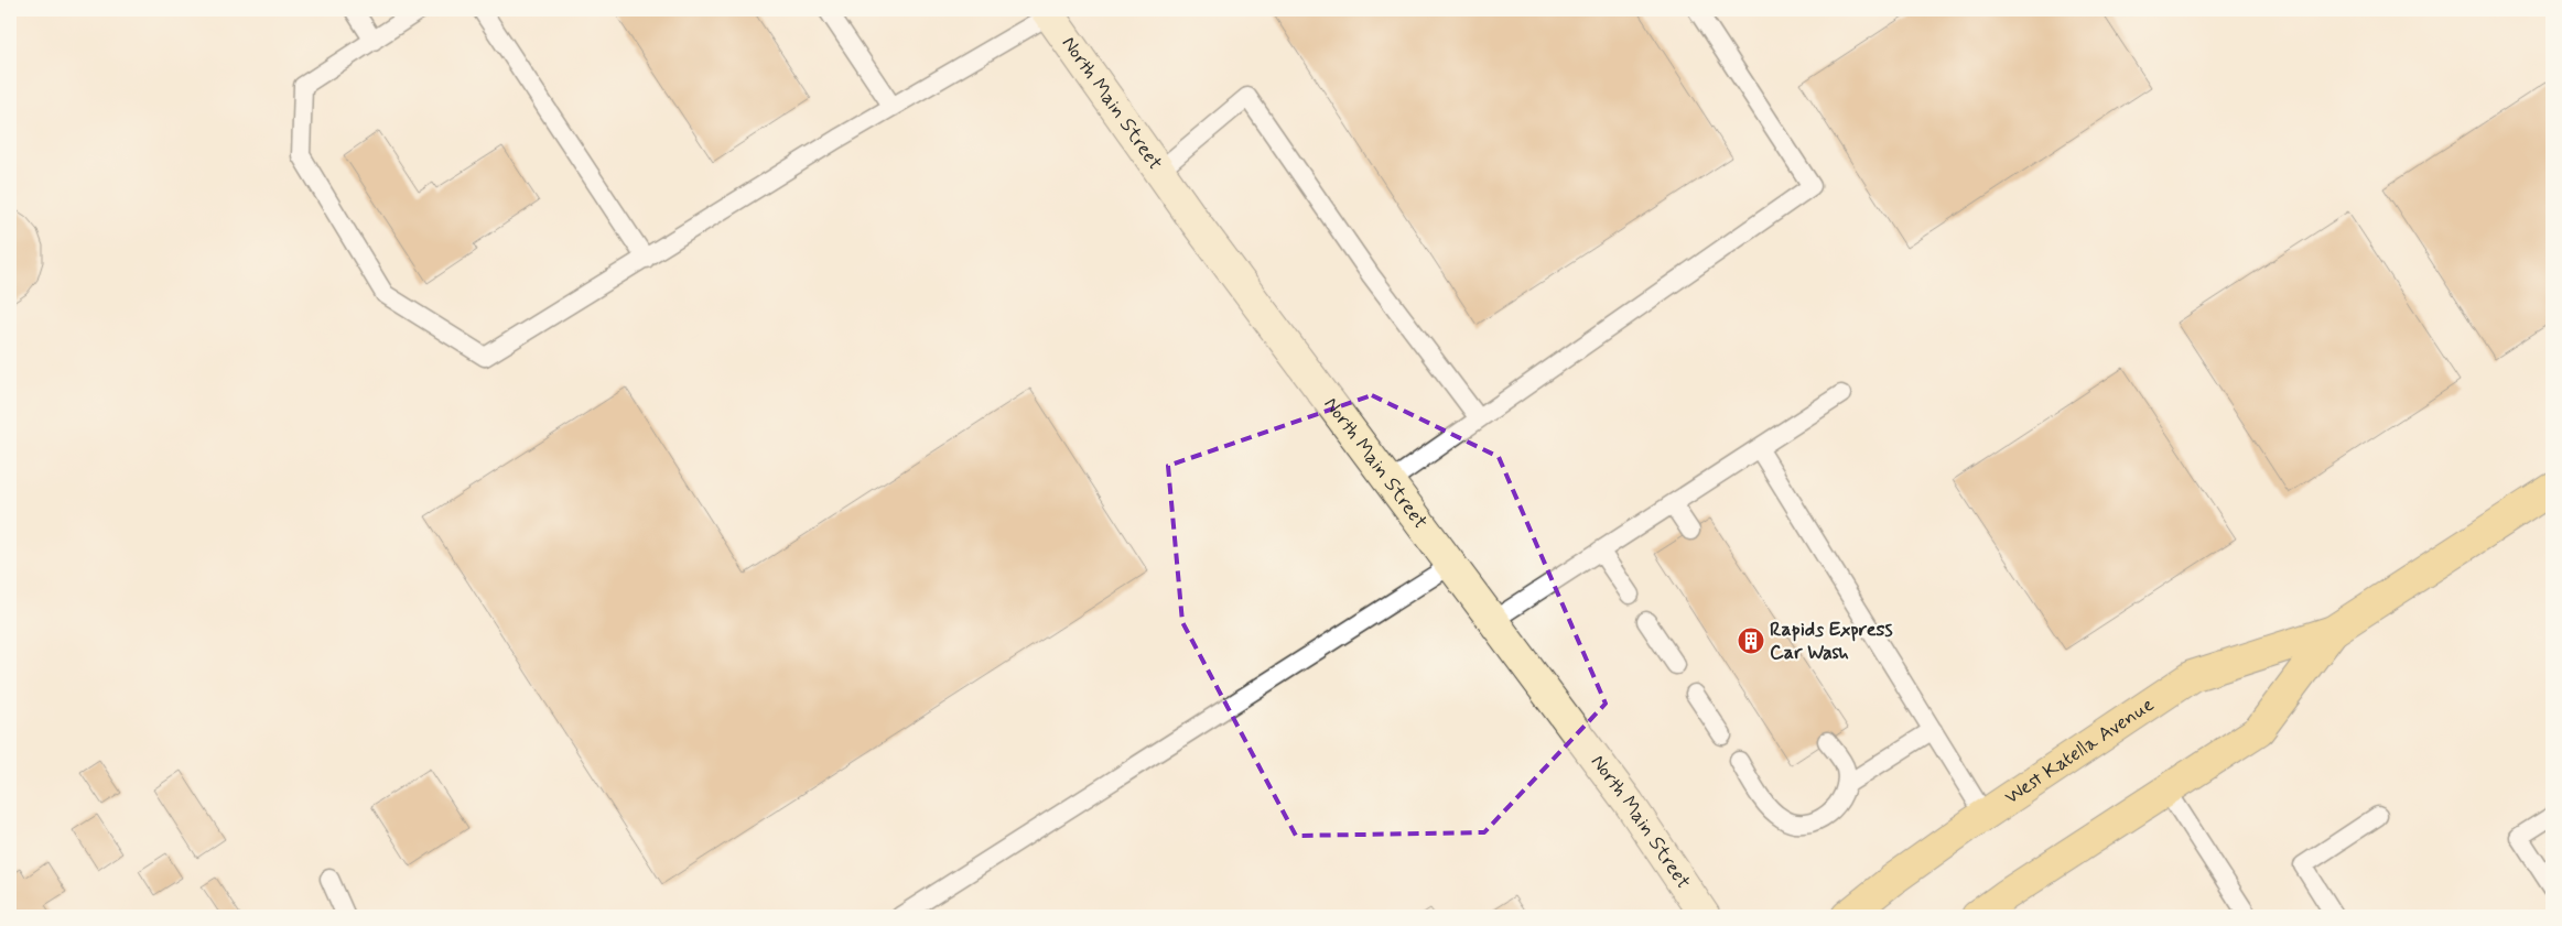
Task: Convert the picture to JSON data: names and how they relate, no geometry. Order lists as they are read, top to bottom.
{
  "streets": {
    "main road": ["North Main Street", "West Katella Avenue"]
  },
  "places": {
    "building": ["Rapids Express Car Wash"]
  }
}
